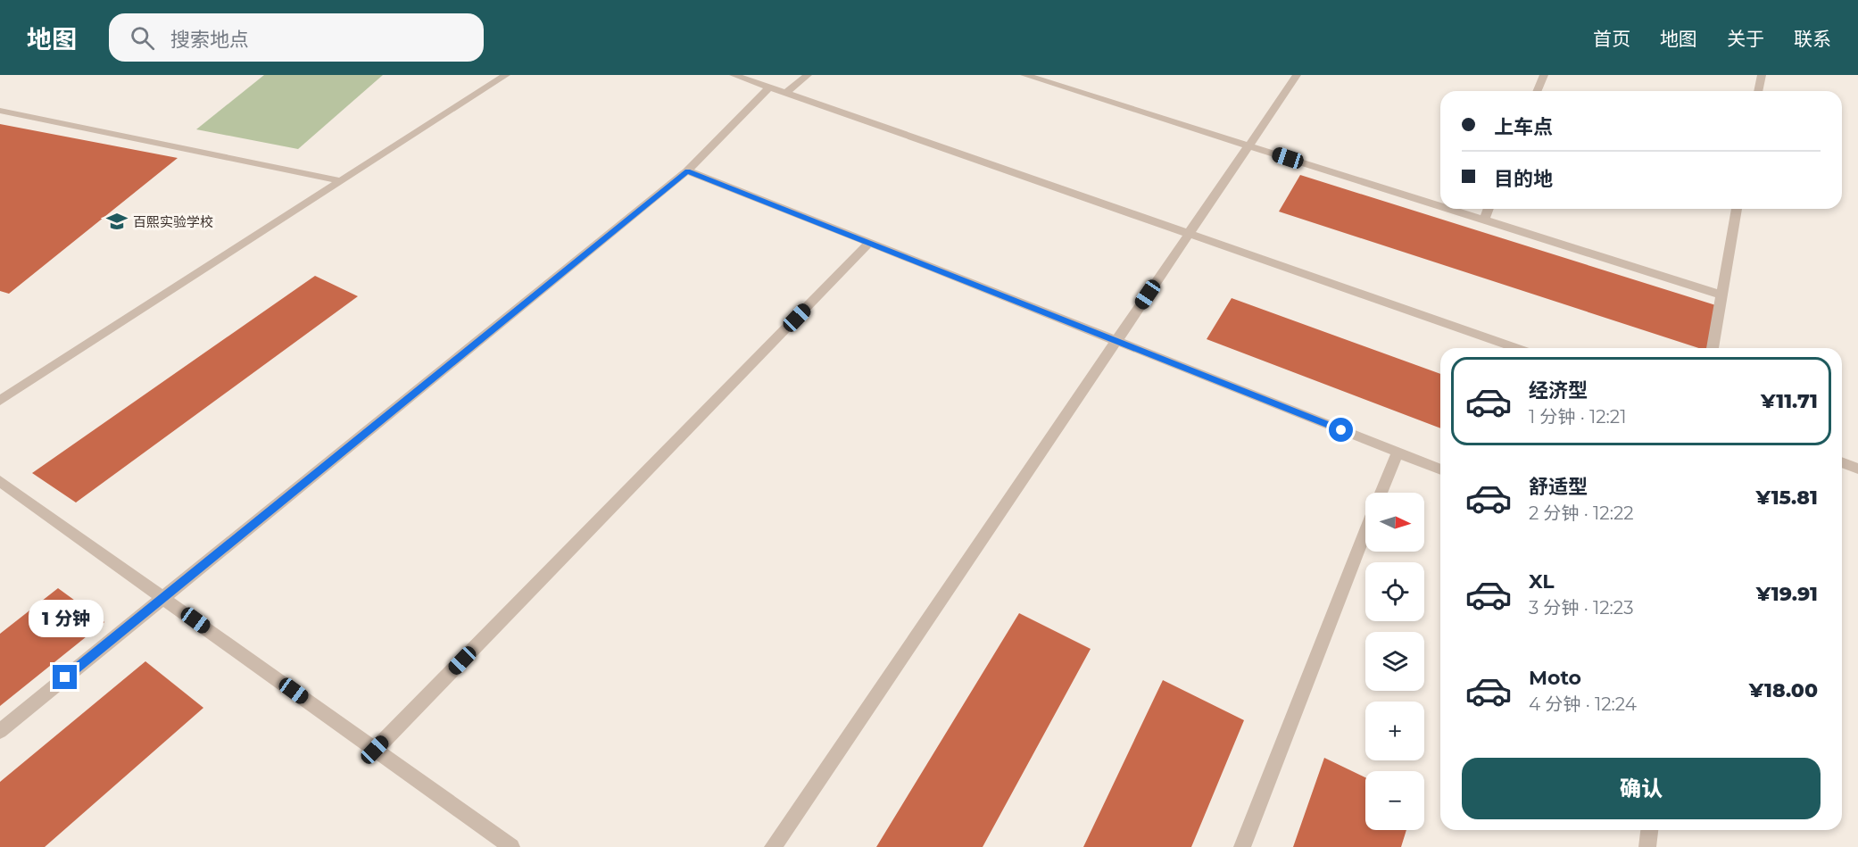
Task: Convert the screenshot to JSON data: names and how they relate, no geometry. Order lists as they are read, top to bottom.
{
  "places": {
    "school or university": ["百熙实验学校"]
  },
  "north": "right",
  "page": {
    "header": "地图",
    "search": "搜索地点",
    "nav": [
      "首页",
      "地图",
      "关于",
      "联系"
    ],
    "banner": ["上车点", "目的地"],
    "list": [
      {
        "name": "经济型",
        "note": "1 分钟 · 12:21",
        "value": "¥11.71"
      },
      {
        "name": "舒适型",
        "note": "2 分钟 · 12:22",
        "value": "¥15.81"
      },
      {
        "name": "XL",
        "note": "3 分钟 · 12:23",
        "value": "¥19.91"
      },
      {
        "name": "Moto",
        "note": "4 分钟 · 12:24",
        "value": "¥18.00"
      }
    ],
    "map_buttons": ["+", "−"],
    "bubble": "1 分钟",
    "buttons": "确认"
  }
}
